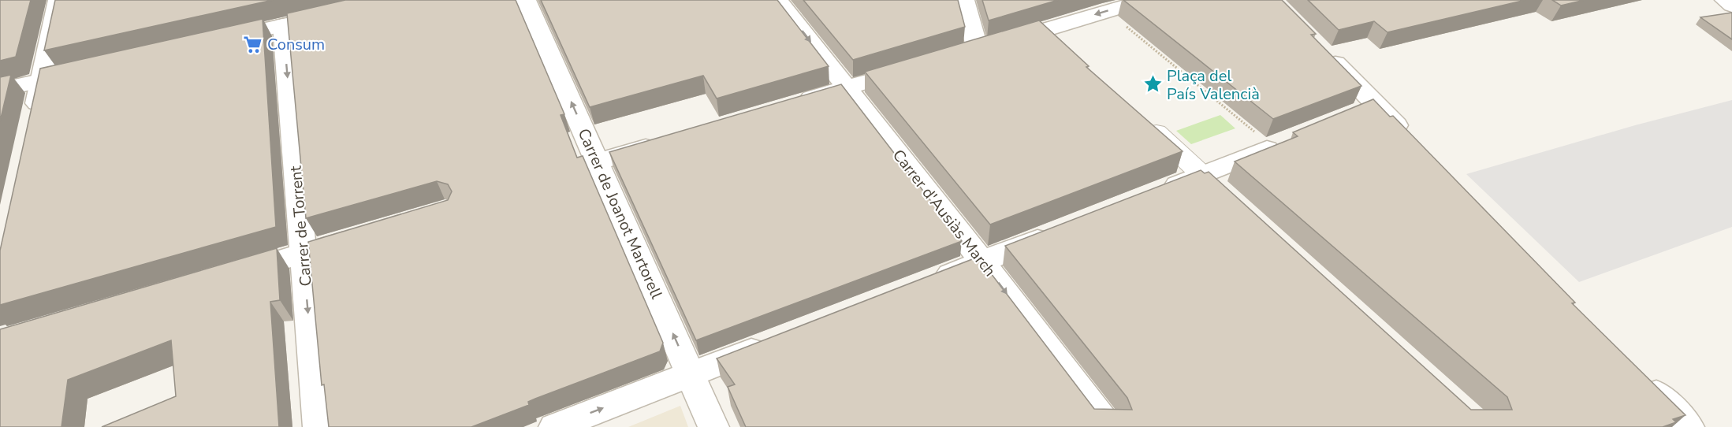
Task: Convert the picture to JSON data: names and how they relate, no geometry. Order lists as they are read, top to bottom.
{
  "streets": {
    "street": ["Carrer d'Ausiàs March", "Carrer de Joanot Martorell", "Carrer de Torrent"]
  },
  "one_way": ["Carrer d'Ausiàs March", "Carrer de Joanot Martorell", "Carrer de Torrent"],
  "places": {
    "supermarket": ["Consum"],
    "place": ["Plaça del País Valencià"]
  }
}
